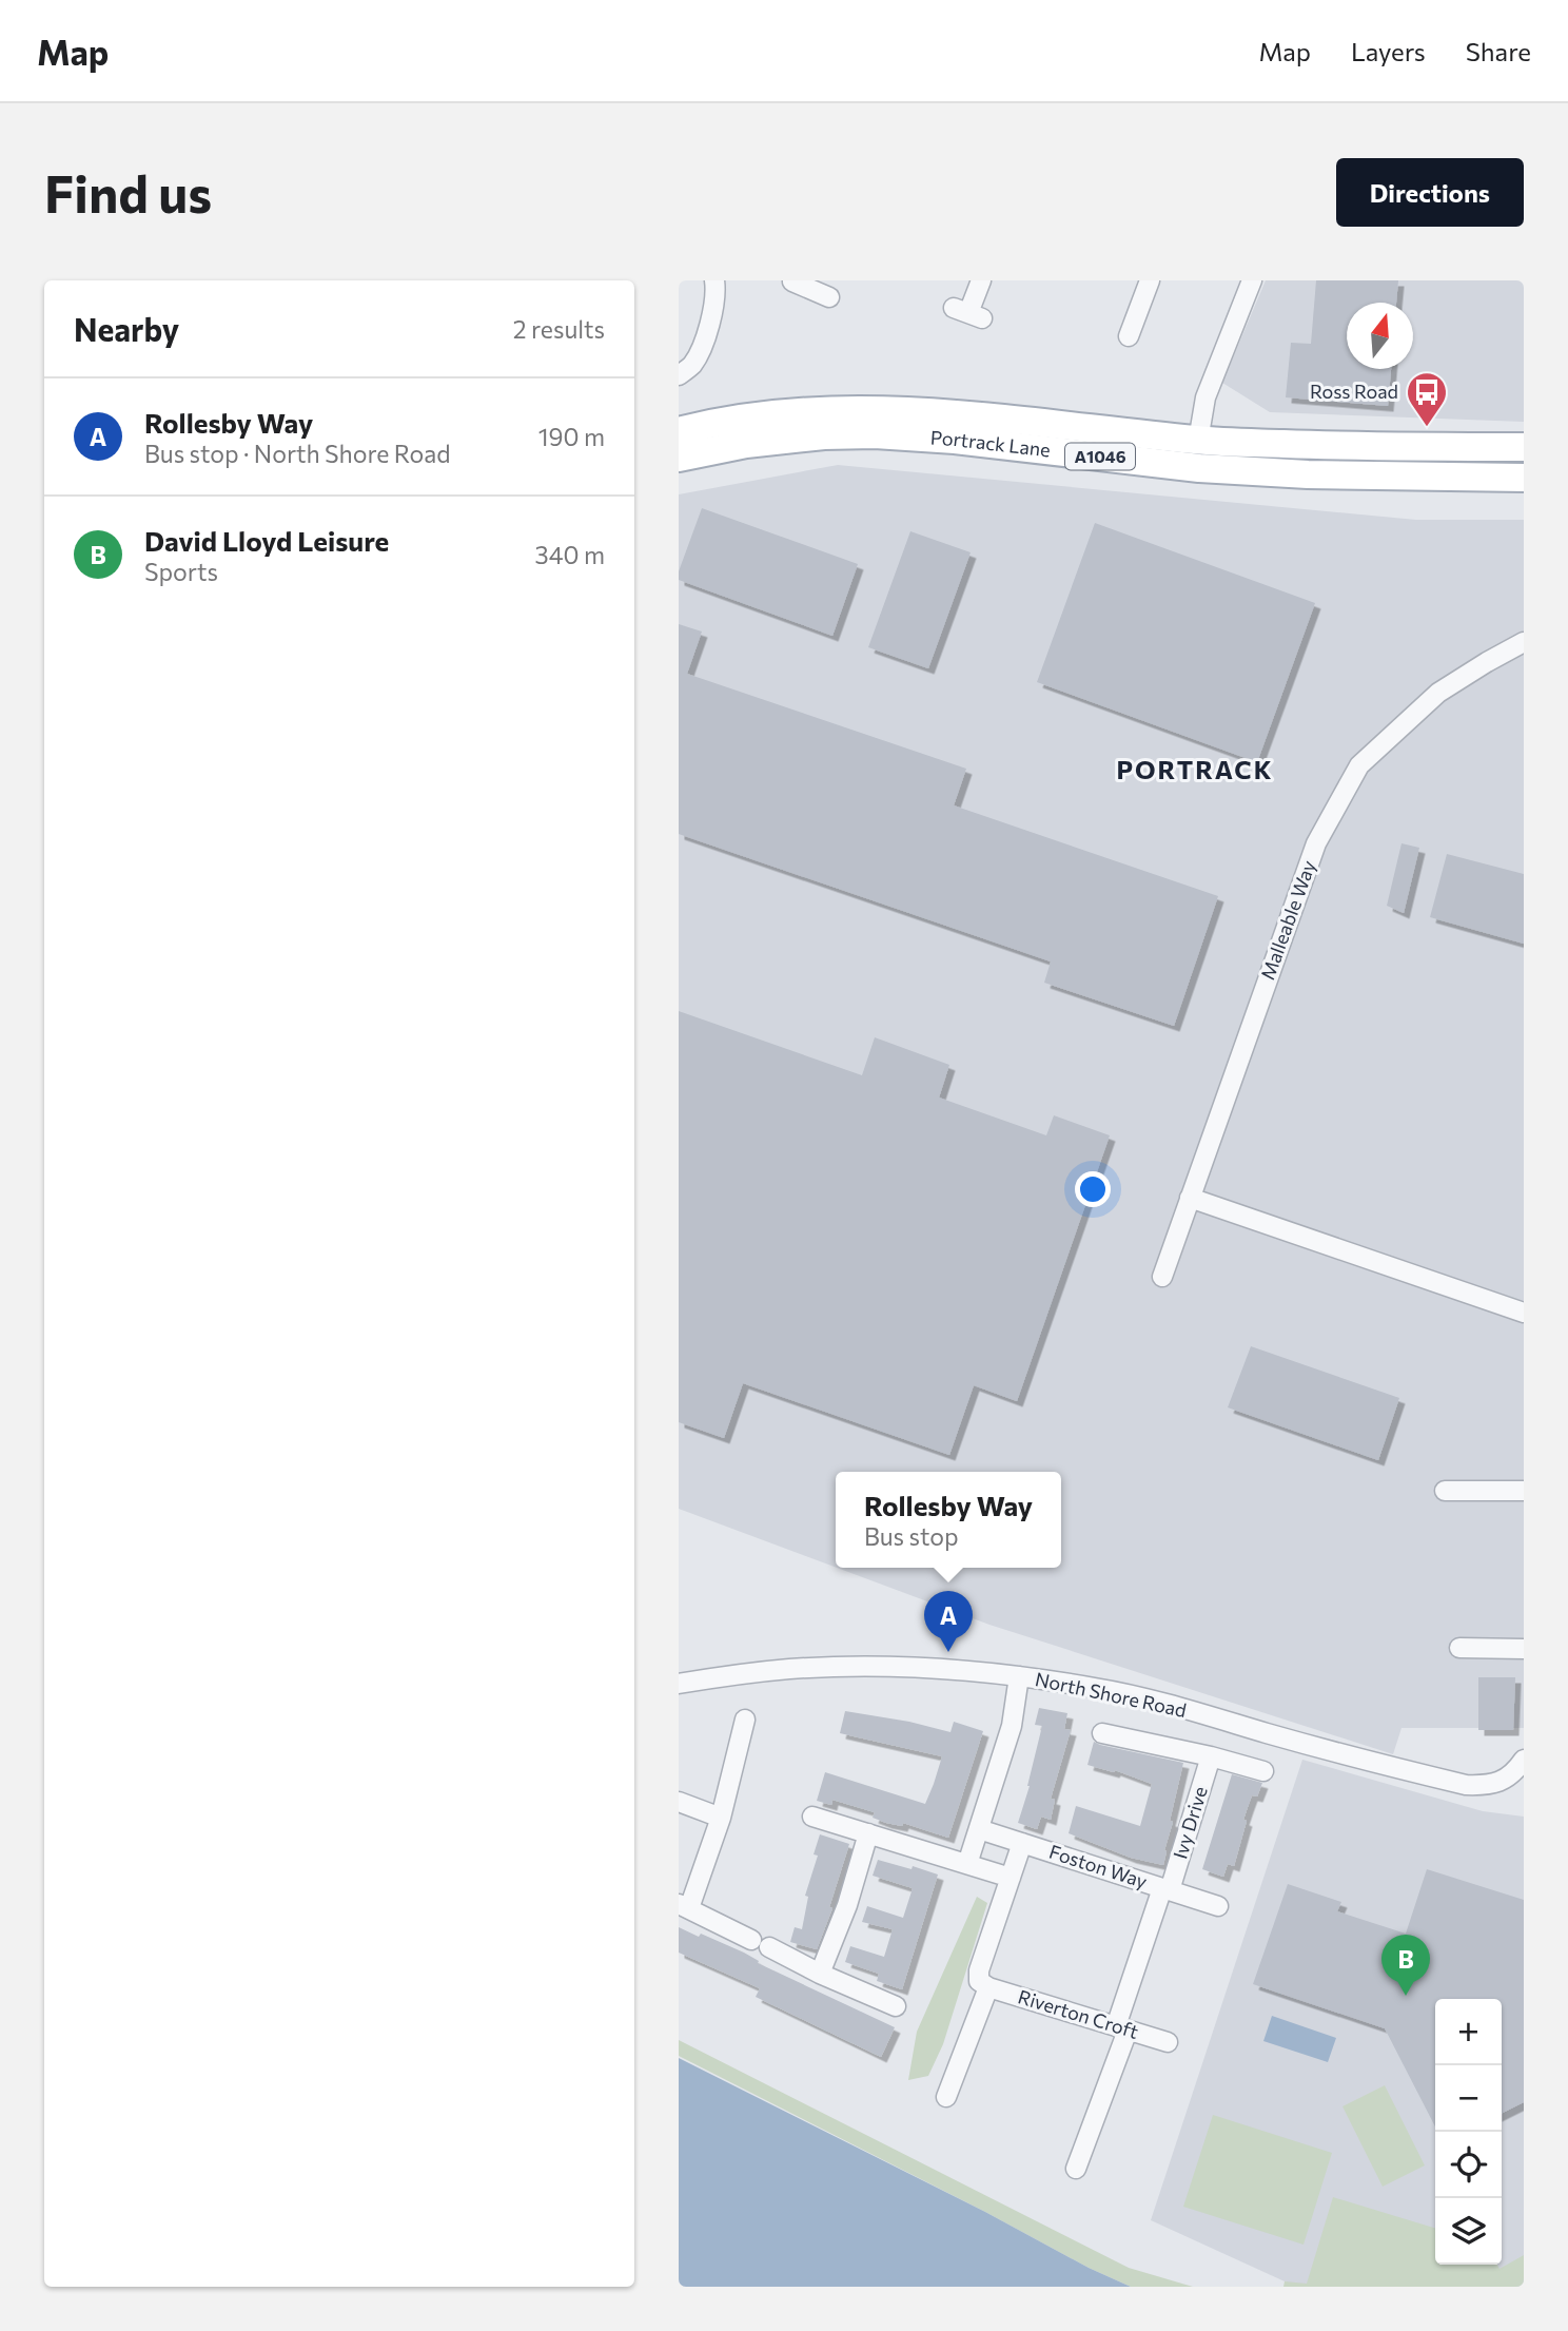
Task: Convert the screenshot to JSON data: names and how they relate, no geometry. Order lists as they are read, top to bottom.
{
  "streets": {
    "main road": ["Portrack Lane", "A1046"],
    "street": [
      "Malleable Way",
      "North Shore Road",
      "Ivy Drive",
      "Foston Way",
      "Riverton Croft"
    ]
  },
  "crossings": [
    ["Ivy Drive", "Foston Way"],
    ["Ivy Drive", "Riverton Croft"]
  ],
  "districts": ["PORTRACK"],
  "places": {
    "bus stop": ["Ross Road"]
  },
  "north": "top",
  "page": {
    "header": "Map",
    "nav": ["Map", "Layers", "Share"],
    "buttons": "Directions",
    "title": "Find us",
    "heading": ["Nearby", "2 results"],
    "list": [
      {
        "mark": "A",
        "name": "Rollesby Way",
        "note": "Bus stop · North Shore Road",
        "value": "190 m"
      },
      {
        "mark": "B",
        "name": "David Lloyd Leisure",
        "note": "Sports",
        "value": "340 m"
      }
    ],
    "popup": ["Rollesby Way", "Bus stop"],
    "pins": ["A", "B"],
    "map_buttons": ["+", "−"]
  }
}
